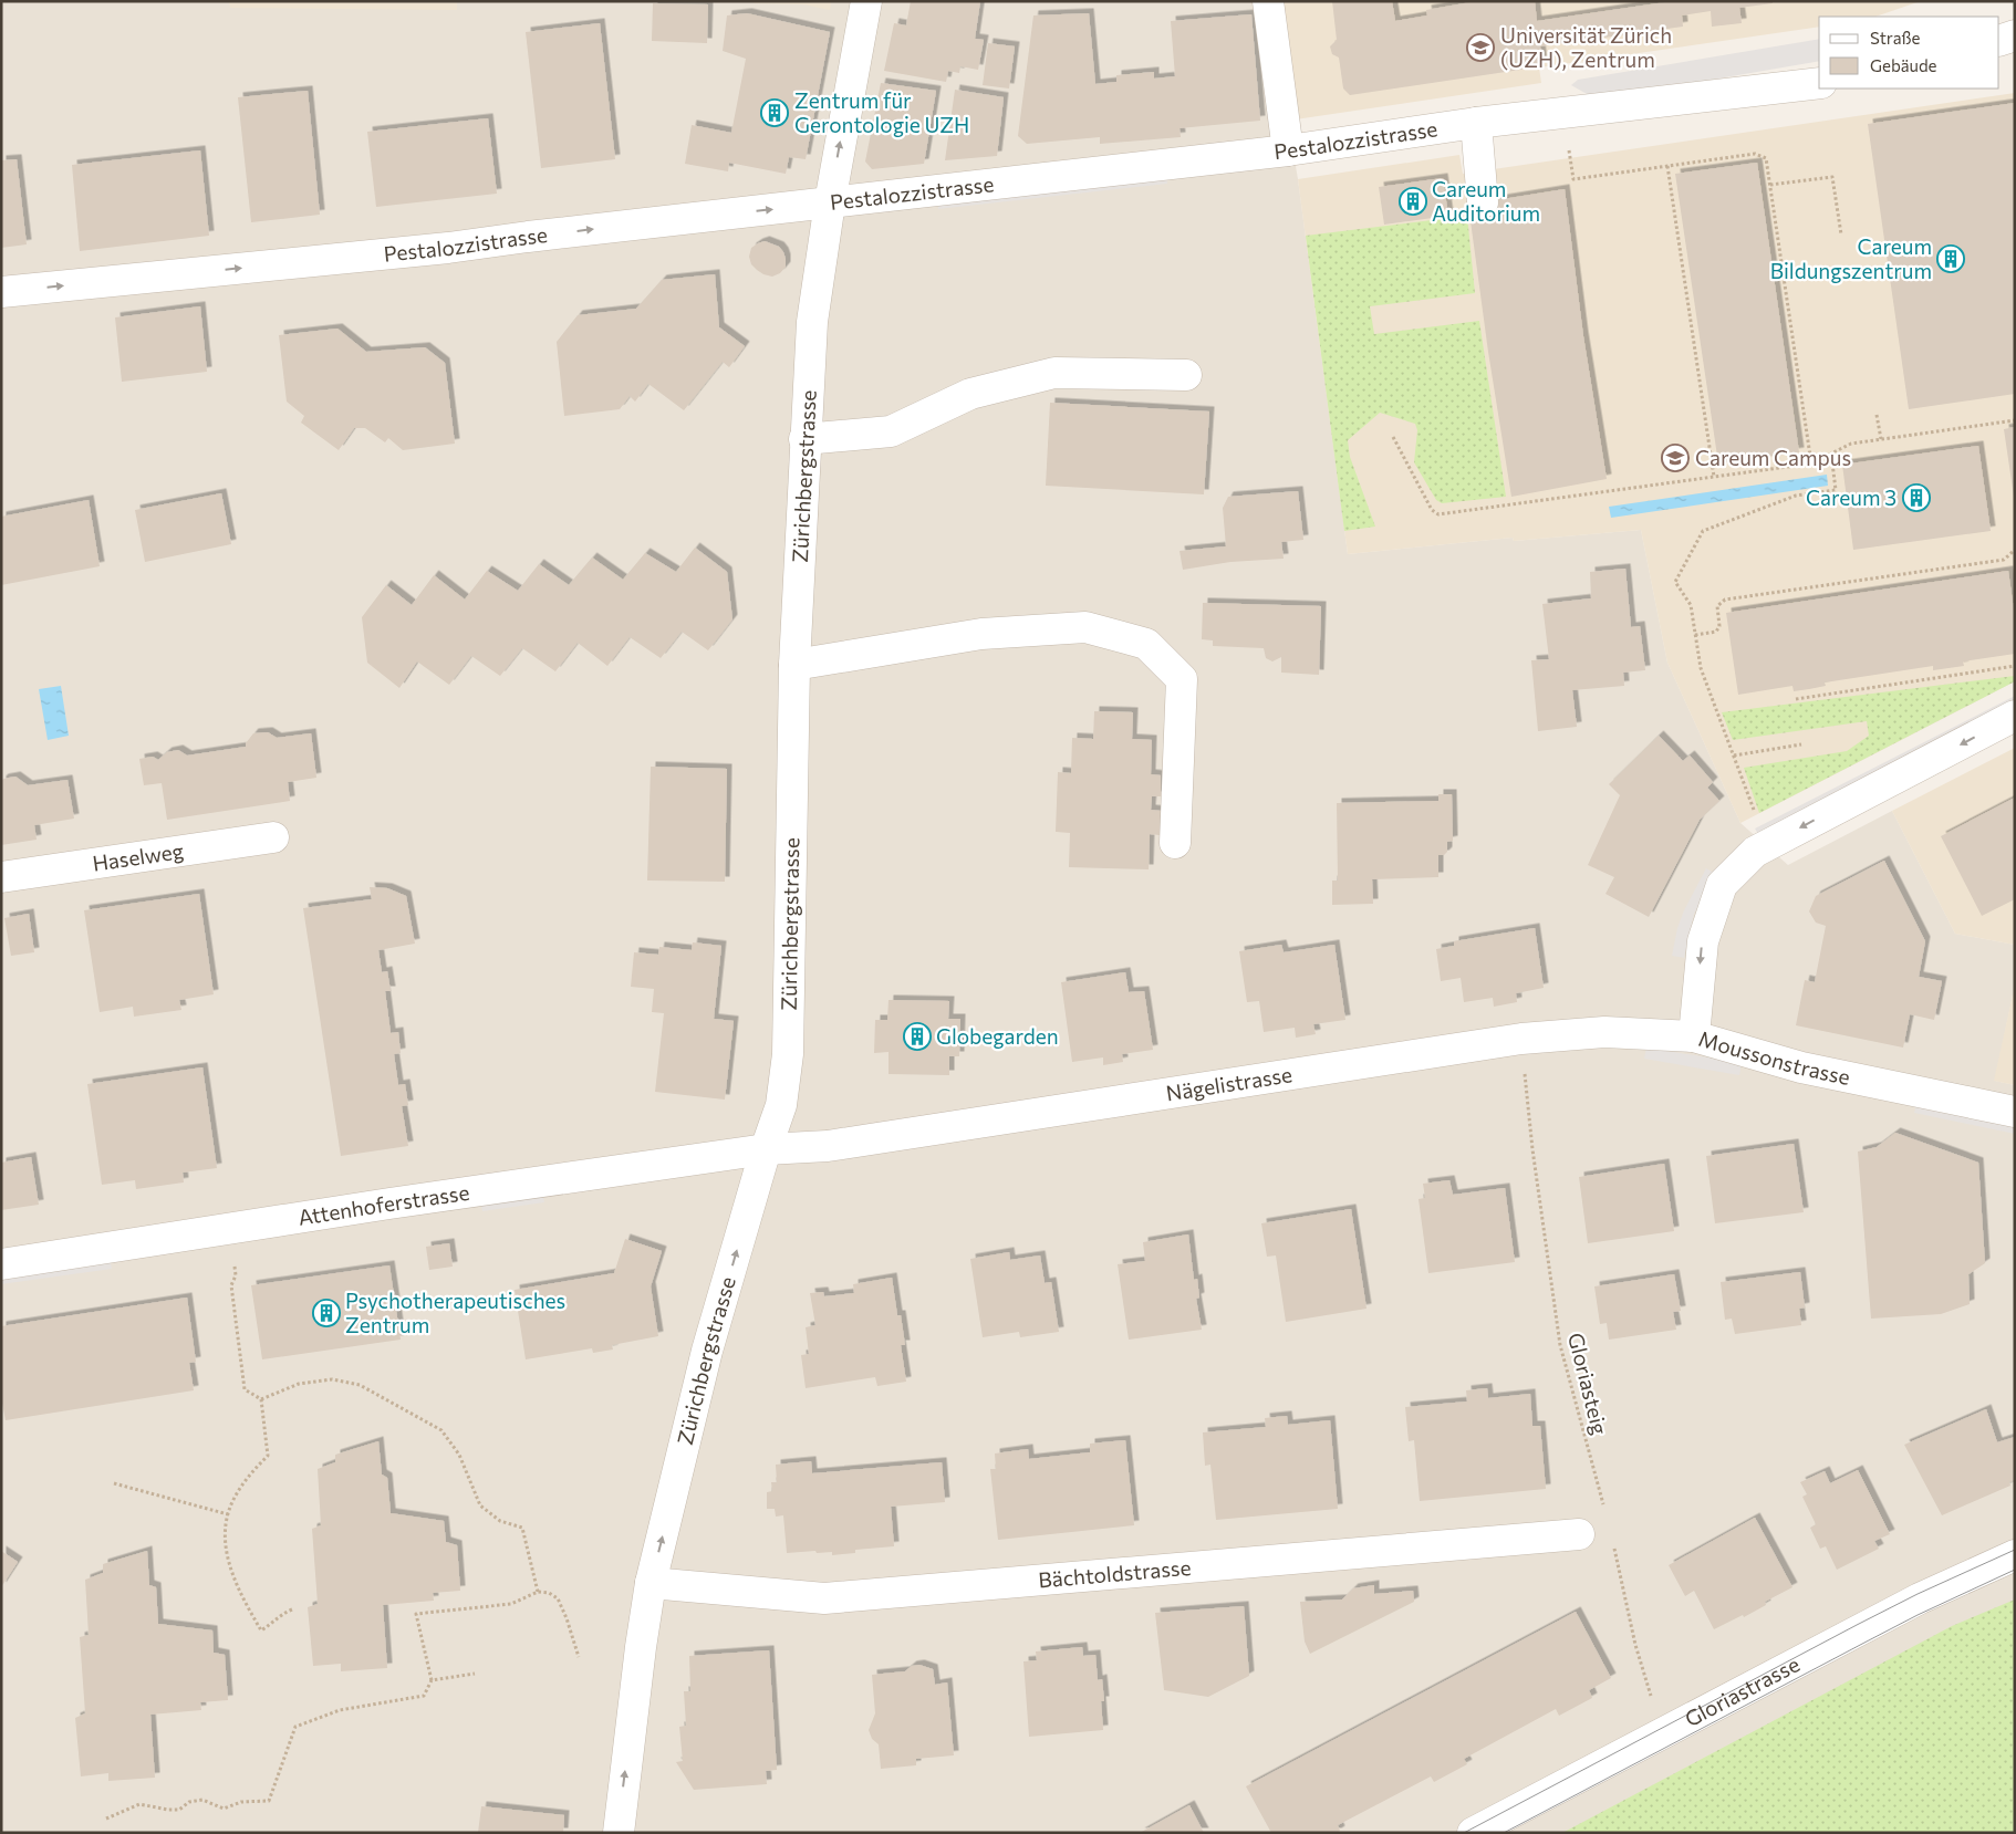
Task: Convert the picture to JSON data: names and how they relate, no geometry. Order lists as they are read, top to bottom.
{
  "streets": {
    "street": [
      "Pestalozzistrasse",
      "Zürichbergstrasse",
      "Haselweg",
      "Moussonstrasse",
      "Nägelistrasse",
      "Attenhoferstrasse",
      "Bächtoldstrasse",
      "Gloriastrasse"
    ],
    "path": ["Gloriasteig"]
  },
  "crossings": [
    ["Pestalozzistrasse", "Zürichbergstrasse"],
    ["Zürichbergstrasse", "Nägelistrasse"],
    ["Zürichbergstrasse", "Attenhoferstrasse"],
    ["Zürichbergstrasse", "Bächtoldstrasse"],
    ["Moussonstrasse", "Nägelistrasse"],
    ["Nägelistrasse", "Attenhoferstrasse"]
  ],
  "one_way": ["Pestalozzistrasse", "Zürichbergstrasse", "Moussonstrasse"],
  "places": {
    "school or university": ["Universität Zürich (UZH), Zentrum", "Careum Campus"],
    "building": [
      "Zentrum für Gerontologie UZH",
      "Careum Auditorium",
      "Careum Bildungszentrum",
      "Careum 3",
      "Globegarden",
      "Psychotherapeutisches Zentrum"
    ]
  },
  "legend": ["Straße", "Gebäude"]
}
